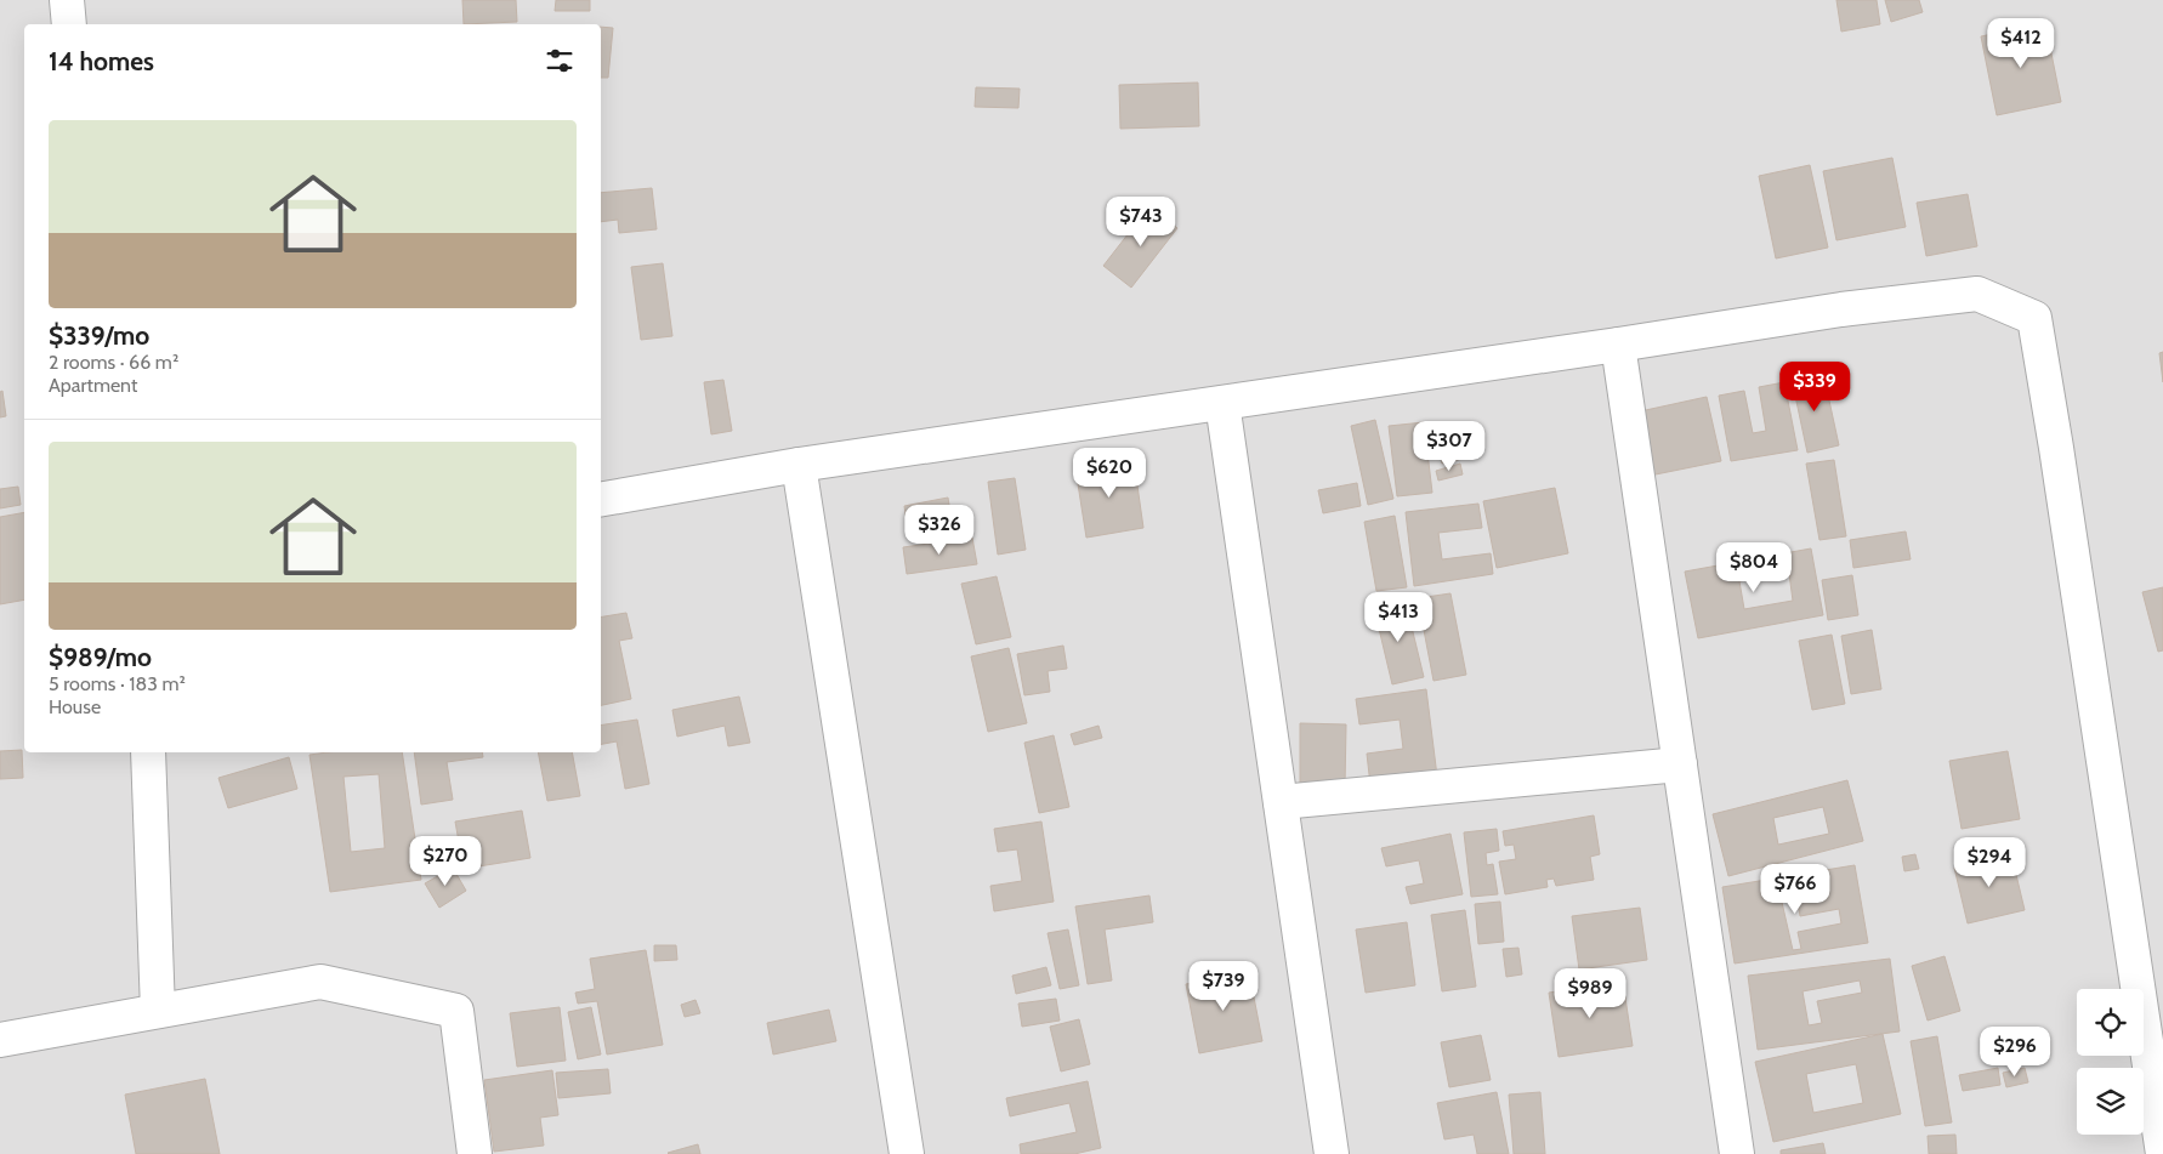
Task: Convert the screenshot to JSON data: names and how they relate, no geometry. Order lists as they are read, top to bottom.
{
  "page": {
    "price": [
      "$412",
      "$743",
      "$339",
      "$307",
      "$620",
      "$326",
      "$804",
      "$413",
      "$270",
      "$294",
      "$766",
      "$739",
      "$989",
      "$296"
    ],
    "heading": "14 homes",
    "list": [
      {
        "name": "$339/mo",
        "note": "2 rooms · 66 m² · Apartment"
      },
      {
        "name": "$989/mo",
        "note": "5 rooms · 183 m² · House"
      }
    ]
  }
}
